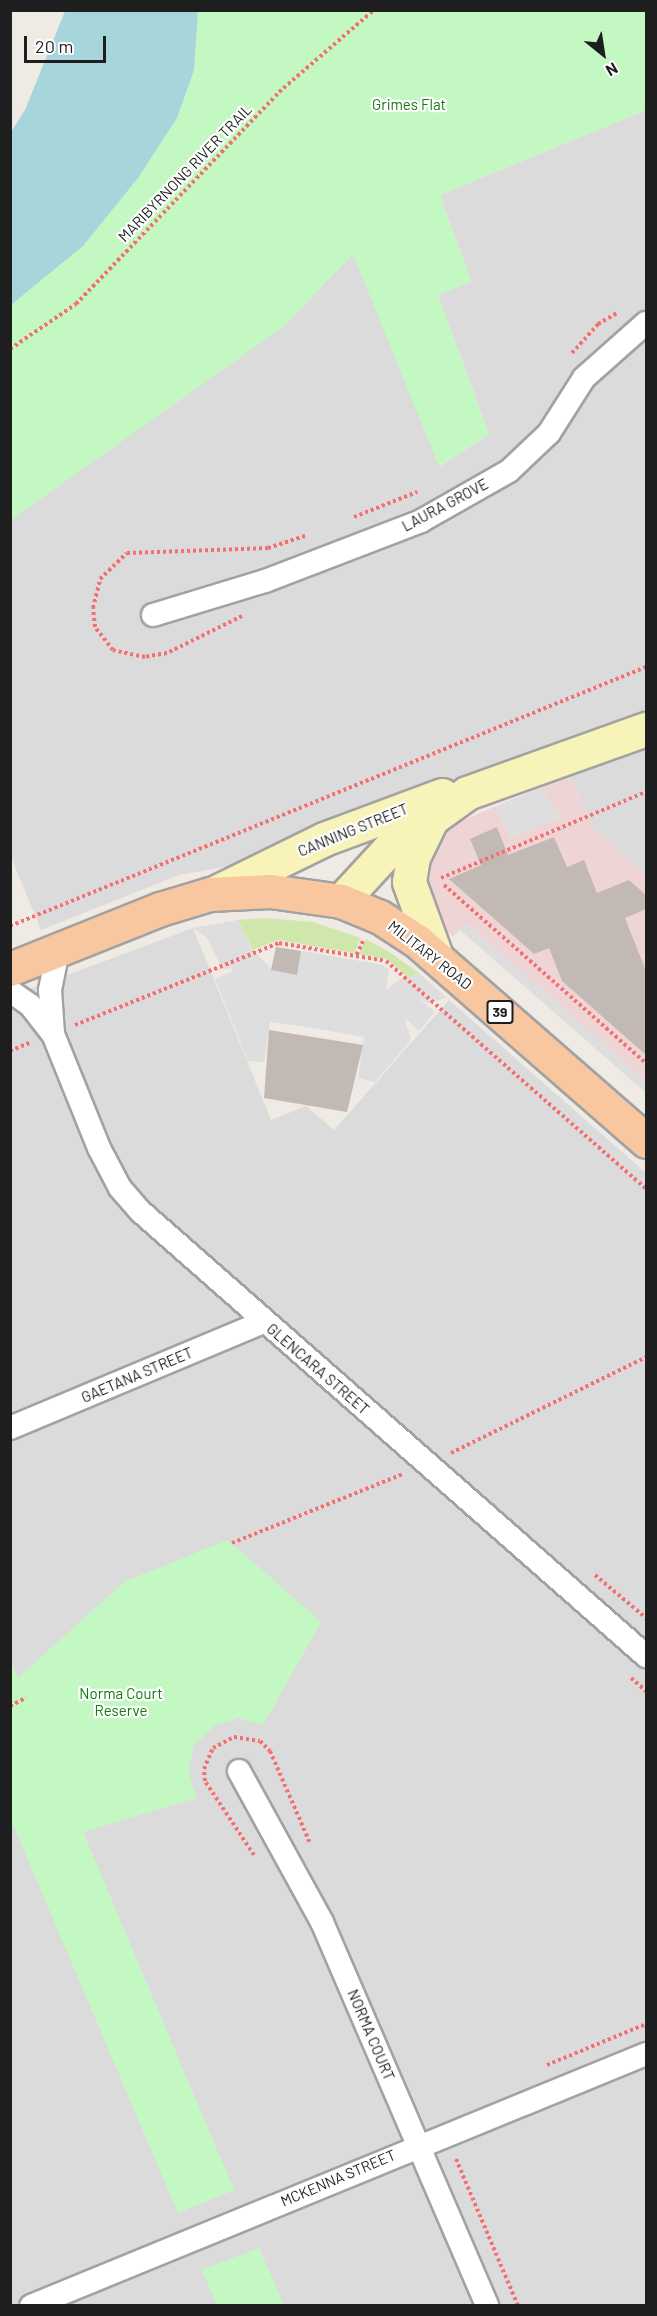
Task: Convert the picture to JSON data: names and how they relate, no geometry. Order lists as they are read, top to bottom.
{
  "streets": {
    "main road": ["CANNING STREET", "MILITARY ROAD", "39"],
    "street": [
      "LAURA GROVE",
      "GLENCARA STREET",
      "GAETANA STREET",
      "NORMA COURT",
      "MCKENNA STREET"
    ],
    "path": ["MARIBYRNONG RIVER TRAIL"]
  },
  "crossings": [
    ["CANNING STREET", "MILITARY ROAD"],
    ["CANNING STREET", "GLENCARA STREET"],
    ["GLENCARA STREET", "GAETANA STREET"],
    ["NORMA COURT", "MCKENNA STREET"]
  ],
  "parks": ["Grimes Flat", "Norma Court Reserve"],
  "scale_bar": "20 m",
  "north": "bottom right"
}
